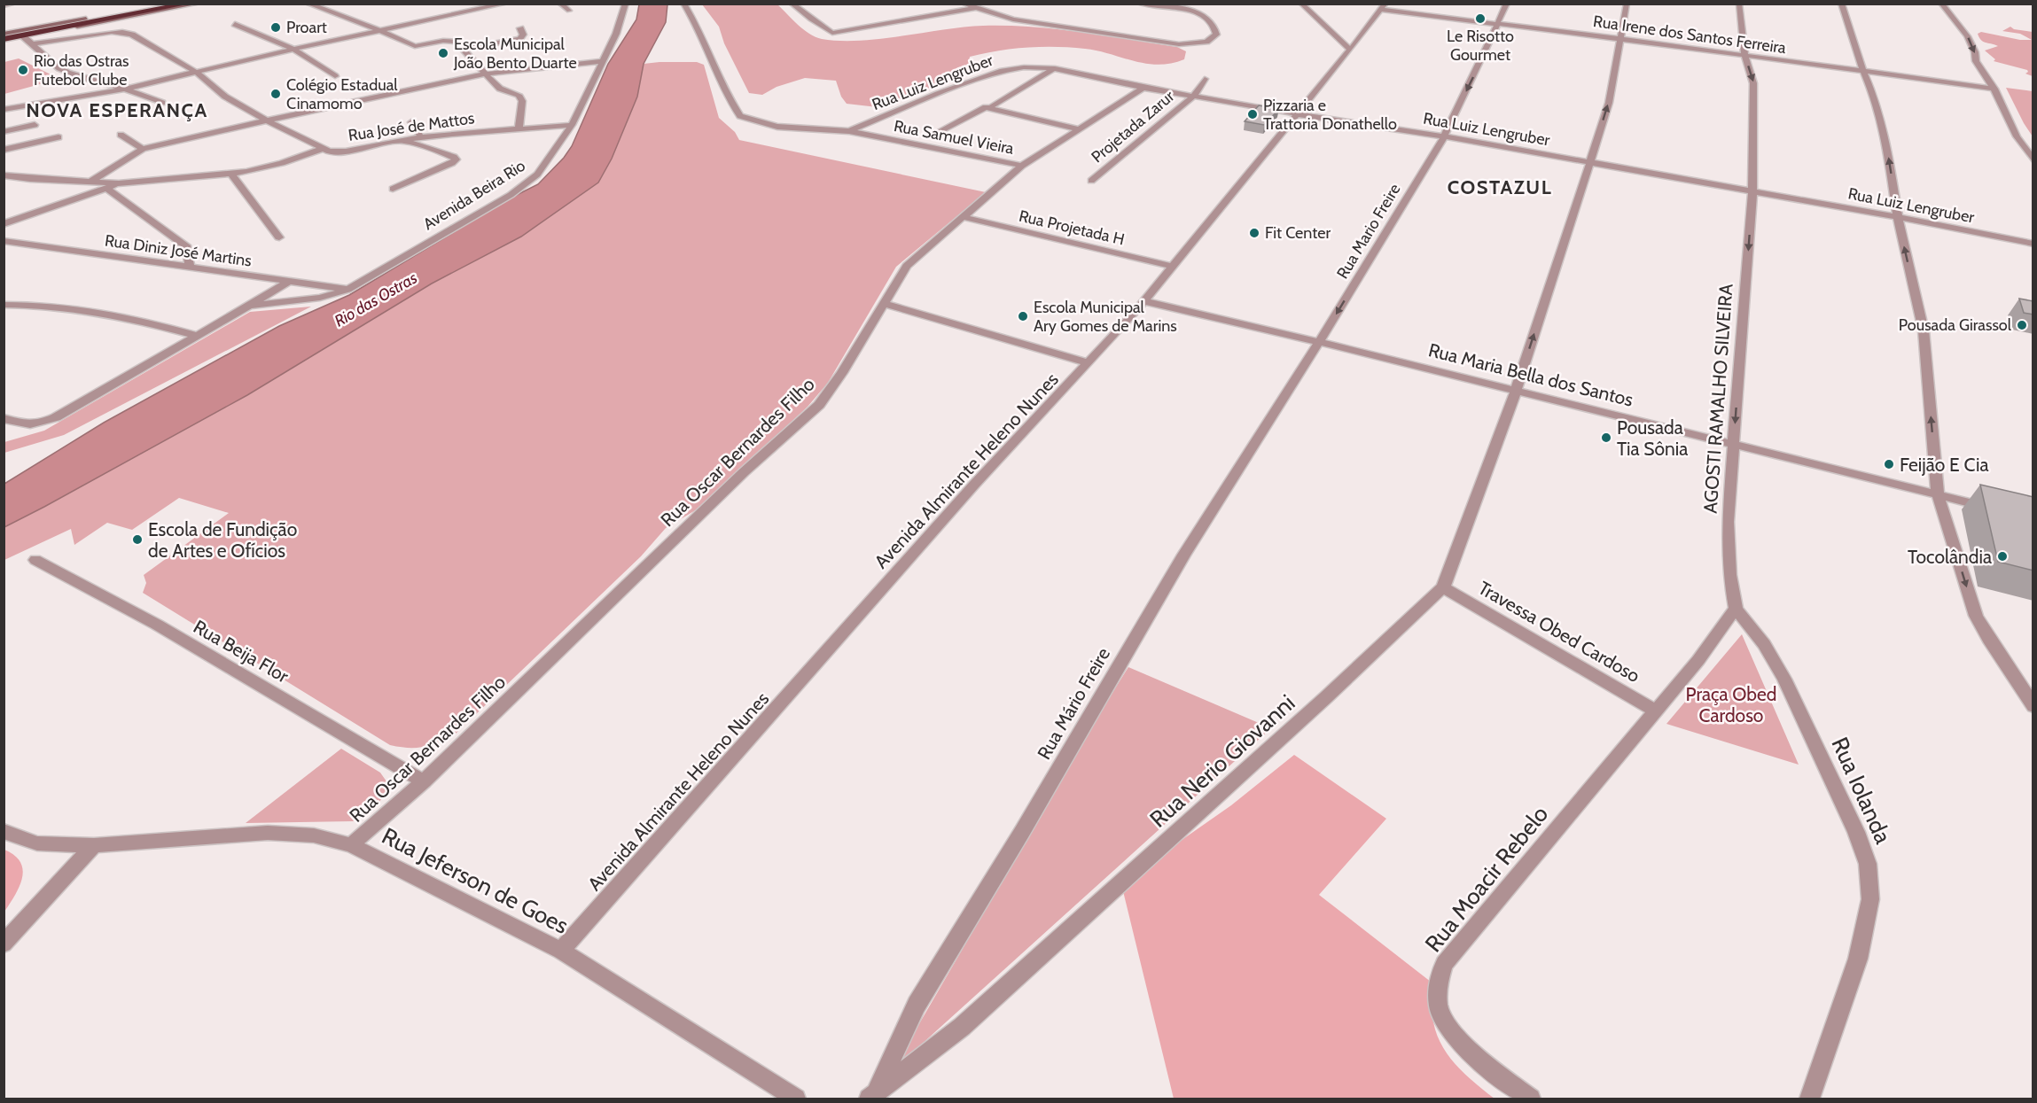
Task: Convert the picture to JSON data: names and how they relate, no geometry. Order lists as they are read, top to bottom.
{
  "streets": {
    "street": [
      "Rua Irene dos Santos Ferreira",
      "Rua Luiz Lengruber",
      "Rua José de Mattos",
      "Projetada Zarur",
      "Rua Samuel Vieira",
      "Avenida Beira Rio",
      "Rua Projetada H",
      "Rua Mario Freire",
      "Rua Diniz José Martins",
      "Rua Maria Bella dos Santos",
      "AGOSTI RAMALHO SILVEIRA",
      "Rua Oscar Bernardes Filho",
      "Avenida Almirante Heleno Nunes",
      "Travessa Obed Cardoso",
      "Rua Beija Flor",
      "Rua Mário Freire",
      "Rua Nerio Giovanni",
      "Rua Iolanda",
      "Rua Moacir Rebelo",
      "Rua Jeferson de Goes"
    ]
  },
  "crossings": [
    ["Rua Irene dos Santos Ferreira", "Rua Mario Freire"],
    ["Rua Irene dos Santos Ferreira", "AGOSTI RAMALHO SILVEIRA"],
    ["Rua Irene dos Santos Ferreira", "Avenida Almirante Heleno Nunes"],
    ["Rua Irene dos Santos Ferreira", "Rua Nerio Giovanni"],
    ["Rua Luiz Lengruber", "Projetada Zarur"],
    ["Rua Luiz Lengruber", "Rua Samuel Vieira"],
    ["Rua Luiz Lengruber", "Rua Mario Freire"],
    ["Rua Luiz Lengruber", "AGOSTI RAMALHO SILVEIRA"],
    ["Rua Luiz Lengruber", "Rua Oscar Bernardes Filho"],
    ["Rua Luiz Lengruber", "Avenida Almirante Heleno Nunes"],
    ["Rua Luiz Lengruber", "Rua Nerio Giovanni"],
    ["Rua José de Mattos", "Avenida Beira Rio"],
    ["Rua Samuel Vieira", "Rua Oscar Bernardes Filho"],
    ["Avenida Beira Rio", "Rua Diniz José Martins"],
    ["Rua Projetada H", "Rua Oscar Bernardes Filho"],
    ["Rua Projetada H", "Avenida Almirante Heleno Nunes"],
    ["Rua Mario Freire", "Rua Maria Bella dos Santos"],
    ["Rua Mario Freire", "Rua Mário Freire"],
    ["Rua Maria Bella dos Santos", "AGOSTI RAMALHO SILVEIRA"],
    ["Rua Maria Bella dos Santos", "Avenida Almirante Heleno Nunes"],
    ["Rua Maria Bella dos Santos", "Rua Mário Freire"],
    ["Rua Maria Bella dos Santos", "Rua Nerio Giovanni"],
    ["AGOSTI RAMALHO SILVEIRA", "Rua Iolanda"],
    ["AGOSTI RAMALHO SILVEIRA", "Rua Moacir Rebelo"],
    ["Rua Oscar Bernardes Filho", "Rua Beija Flor"],
    ["Rua Oscar Bernardes Filho", "Rua Jeferson de Goes"],
    ["Avenida Almirante Heleno Nunes", "Rua Jeferson de Goes"],
    ["Travessa Obed Cardoso", "Rua Nerio Giovanni"],
    ["Travessa Obed Cardoso", "Rua Moacir Rebelo"],
    ["Rua Mário Freire", "Rua Nerio Giovanni"],
    ["Rua Iolanda", "Rua Moacir Rebelo"]
  ],
  "one_way": ["Rua Mario Freire", "AGOSTI RAMALHO SILVEIRA"],
  "districts": ["NOVA ESPERANÇA", "COSTAZUL"],
  "water": ["Rio das Ostras"],
  "parks": ["Praça Obed Cardoso"],
  "places": [
    "Le Risotto Gourmet",
    "Proart",
    "Escola Municipal João Bento Duarte",
    "Rio das Ostras Futebol Clube",
    "Colégio Estadual Cinamomo",
    "Pizzaria e Trattoria Donathello",
    "Fit Center",
    "Escola Municipal Ary Gomes de Marins",
    "Pousada Girassol",
    "Pousada Tia Sônia",
    "Feijão E Cia",
    "Escola de Fundição de Artes e Ofícios",
    "Tocolândia"
  ]
}
